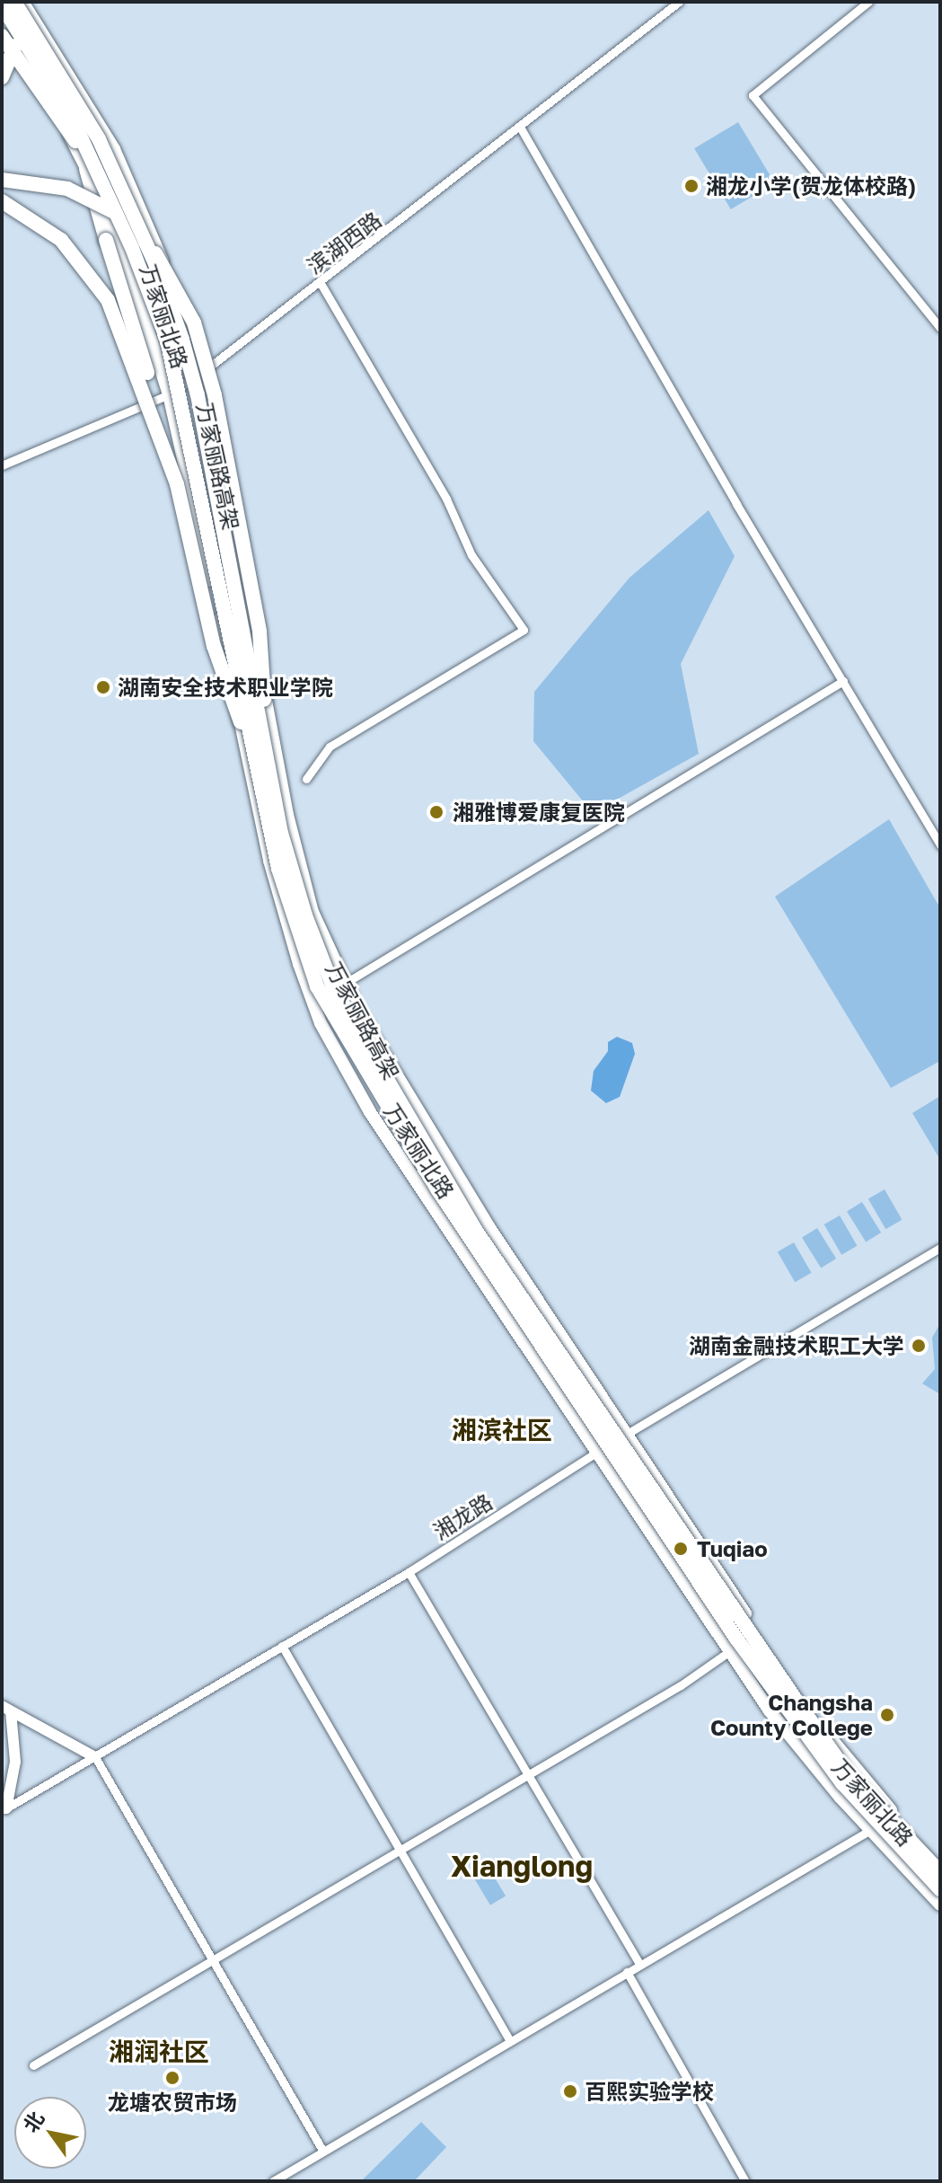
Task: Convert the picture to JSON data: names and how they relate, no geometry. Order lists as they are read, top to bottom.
{
  "streets": {
    "highway": ["万家丽路高架"],
    "main road": ["万家丽北路"],
    "street": ["滨湖西路", "湘龙路"]
  },
  "crossings": [
    ["滨湖西路", "万家丽北路"],
    ["万家丽北路", "万家丽路高架"],
    ["万家丽北路", "湘龙路"]
  ],
  "districts": ["湘滨社区", "Xianglong", "湘润社区"],
  "places": [
    "湘龙小学(贺龙体校路)",
    "湖南安全技术职业学院",
    "湘雅博爱康复医院",
    "湖南金融技术职工大学",
    "Tuqiao",
    "Changsha County College",
    "龙塘农贸市场",
    "百熙实验学校"
  ],
  "north": "top left"
}
